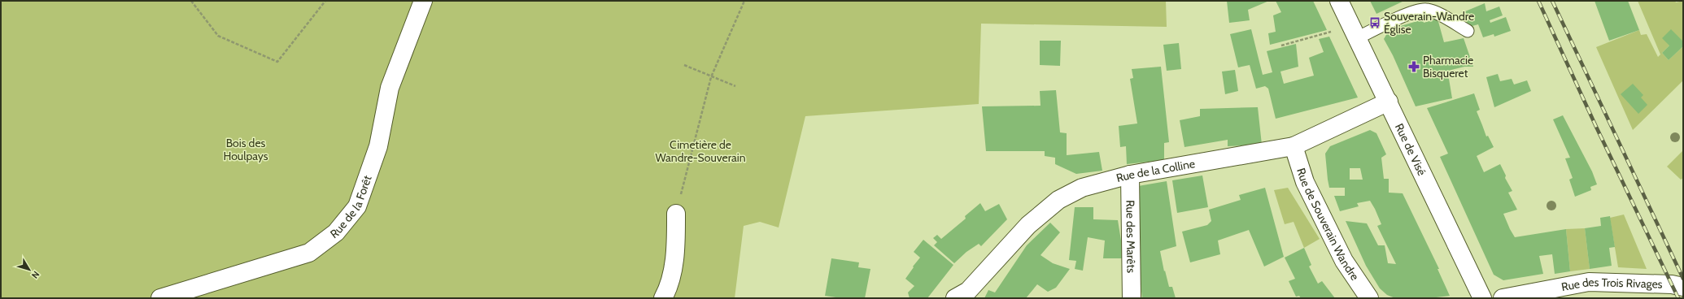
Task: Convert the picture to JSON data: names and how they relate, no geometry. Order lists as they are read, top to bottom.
{
  "streets": {
    "street": [
      "Rue de Visé",
      "Rue de la Colline",
      "Rue de la Forêt",
      "Rue de Souverain Wandre",
      "Rue des Marêts",
      "Rue des Trois Rivages"
    ]
  },
  "crossings": [
    ["Rue de Visé", "Rue de la Colline"],
    ["Rue de la Colline", "Rue de Souverain Wandre"],
    ["Rue de la Colline", "Rue des Marêts"]
  ],
  "parks": ["Bois des Houlpays", "Cimetière de Wandre-Souverain"],
  "places": {
    "bus stop": ["Souverain-Wandre Église"],
    "pharmacy": ["Pharmacie Bisqueret"]
  },
  "north": "bottom right"
}
